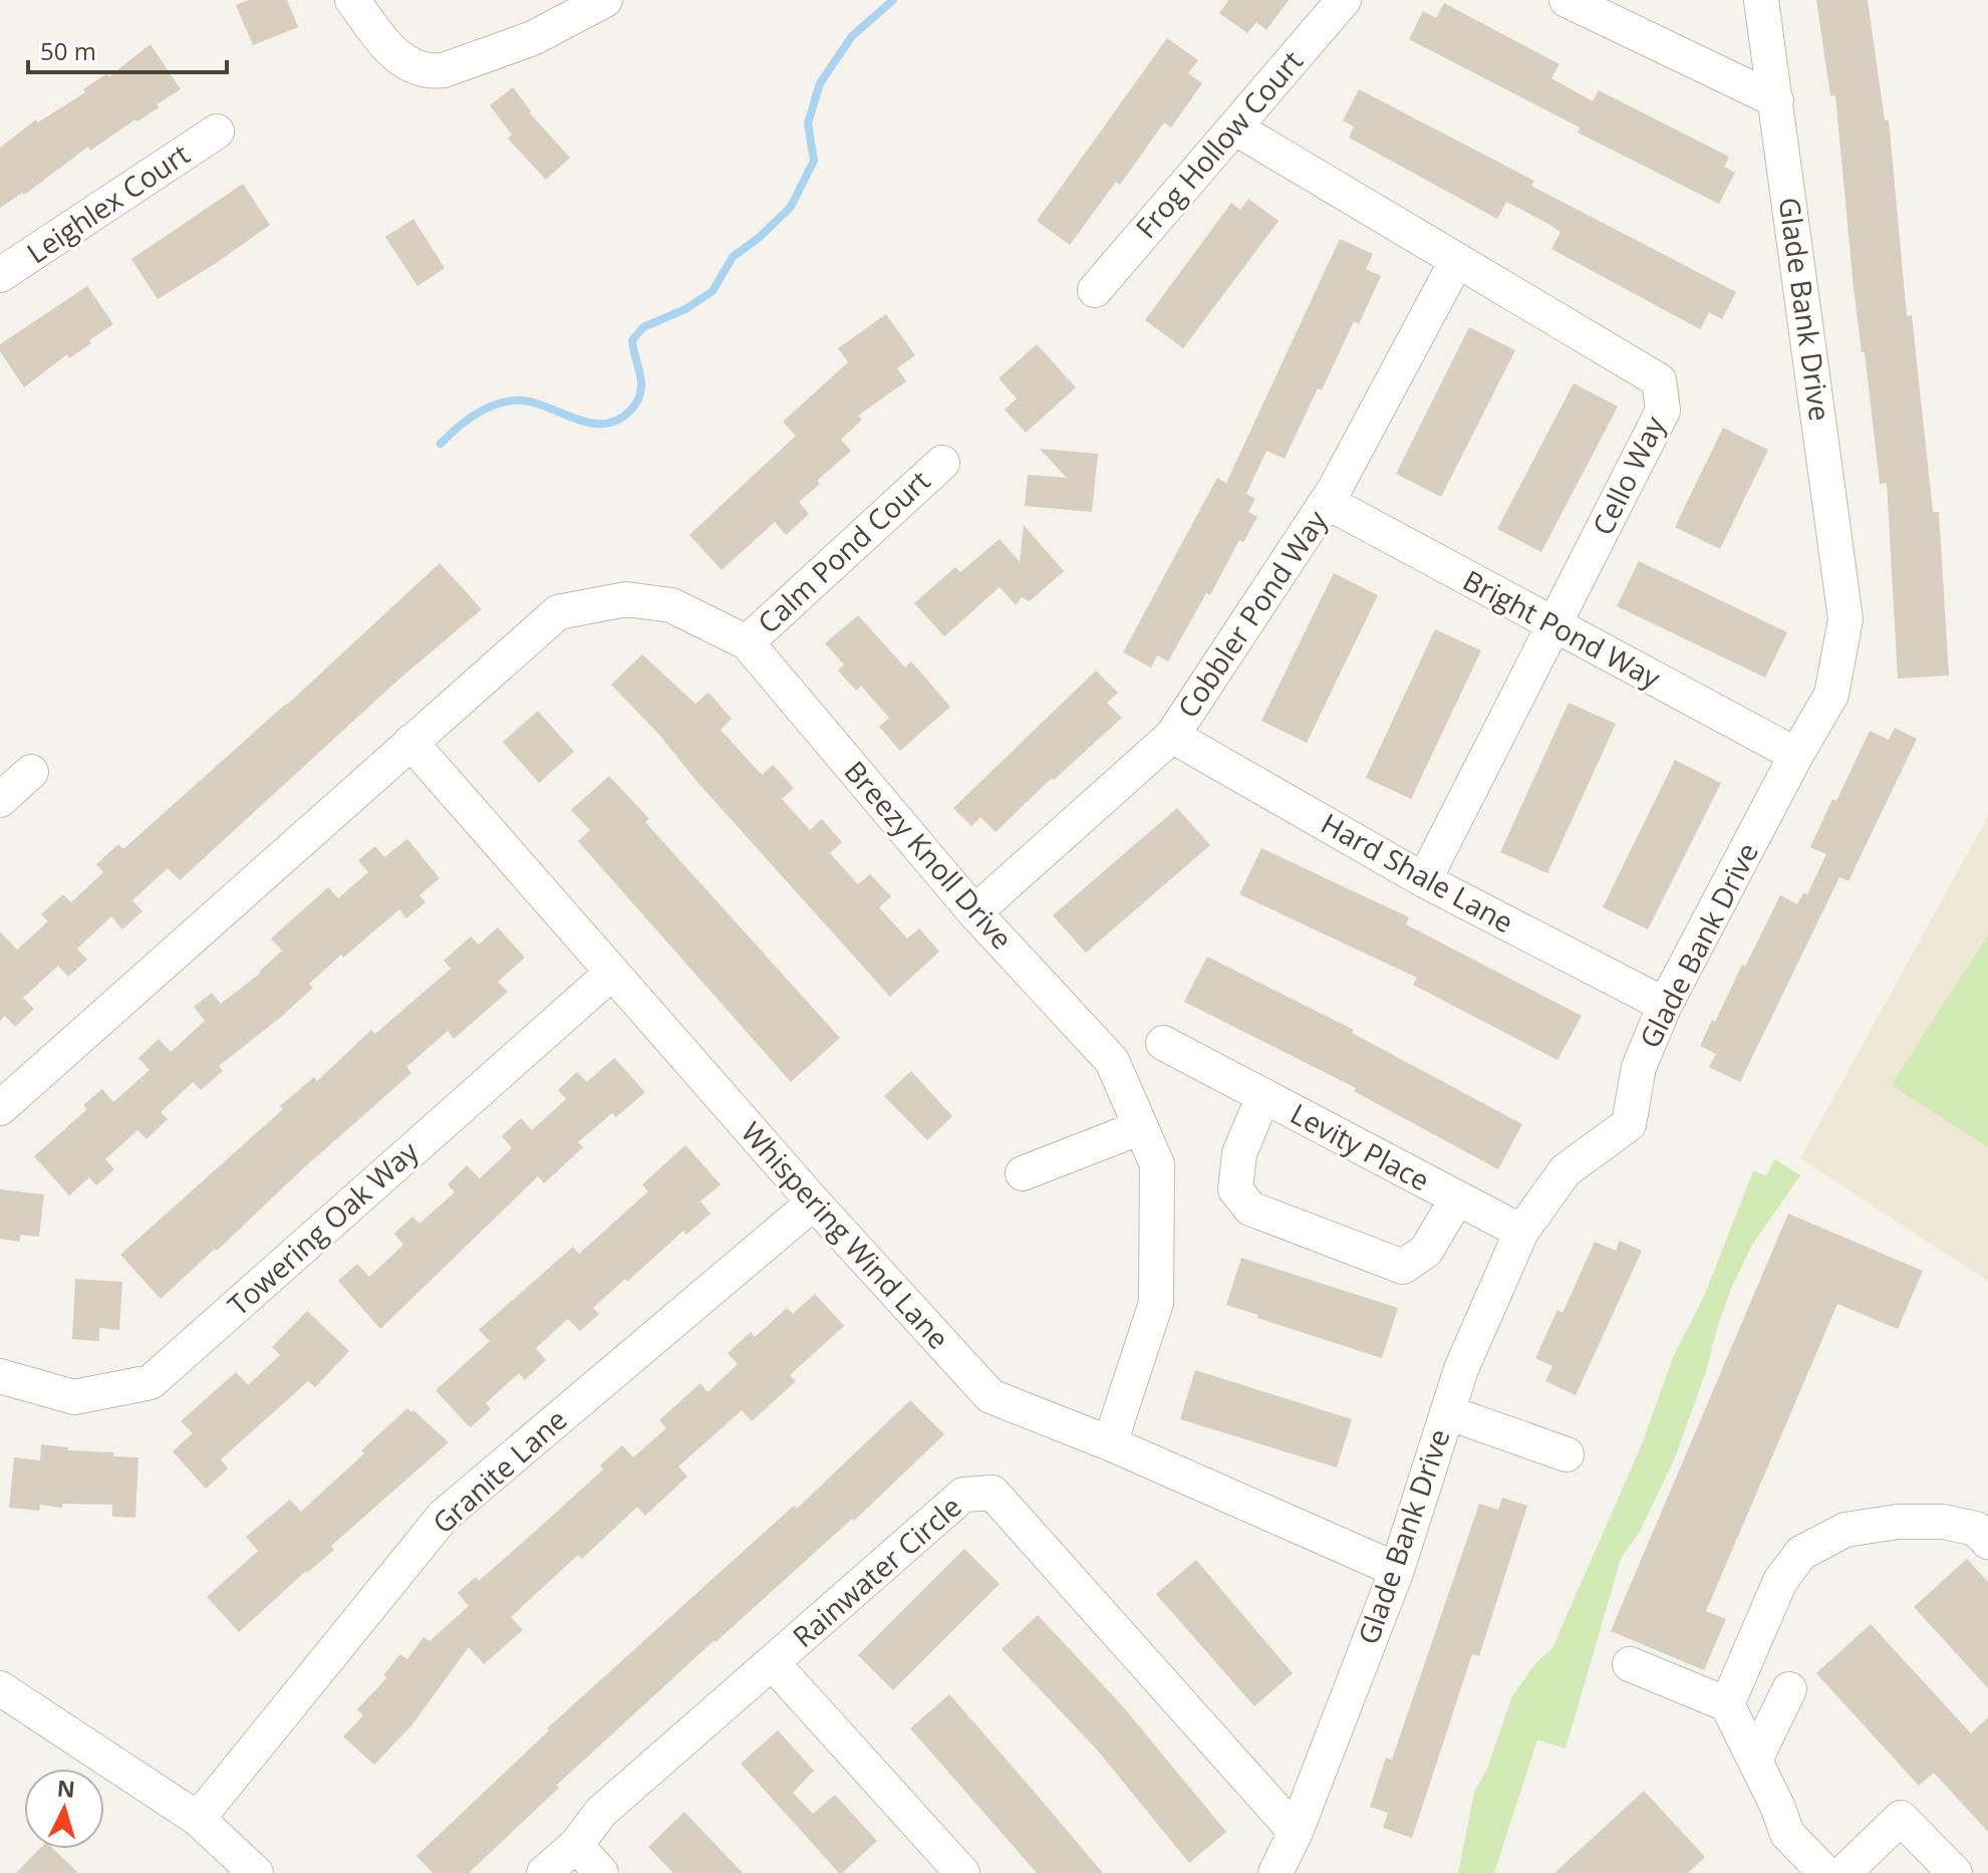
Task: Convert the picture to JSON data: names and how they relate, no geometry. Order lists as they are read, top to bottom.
{
  "streets": {
    "street": [
      "Frog Hollow Court",
      "Leighlex Court",
      "Glade Bank Drive",
      "Cello Way",
      "Calm Pond Court",
      "Cobbler Pond Way",
      "Bright Pond Way",
      "Breezy Knoll Drive",
      "Hard Shale Lane",
      "Levity Place",
      "Towering Oak Way",
      "Whispering Wind Lane",
      "Granite Lane",
      "Rainwater Circle"
    ]
  },
  "crossings": [
    ["Frog Hollow Court", "Cello Way"],
    ["Glade Bank Drive", "Bright Pond Way"],
    ["Glade Bank Drive", "Hard Shale Lane"],
    ["Glade Bank Drive", "Levity Place"],
    ["Glade Bank Drive", "Whispering Wind Lane"],
    ["Glade Bank Drive", "Rainwater Circle"],
    ["Cello Way", "Cobbler Pond Way"],
    ["Cello Way", "Bright Pond Way"],
    ["Cello Way", "Hard Shale Lane"],
    ["Calm Pond Court", "Breezy Knoll Drive"],
    ["Cobbler Pond Way", "Bright Pond Way"],
    ["Cobbler Pond Way", "Breezy Knoll Drive"],
    ["Cobbler Pond Way", "Hard Shale Lane"],
    ["Breezy Knoll Drive", "Whispering Wind Lane"],
    ["Towering Oak Way", "Whispering Wind Lane"],
    ["Whispering Wind Lane", "Granite Lane"]
  ],
  "scale_bar": "50 m",
  "north": "top"
}
